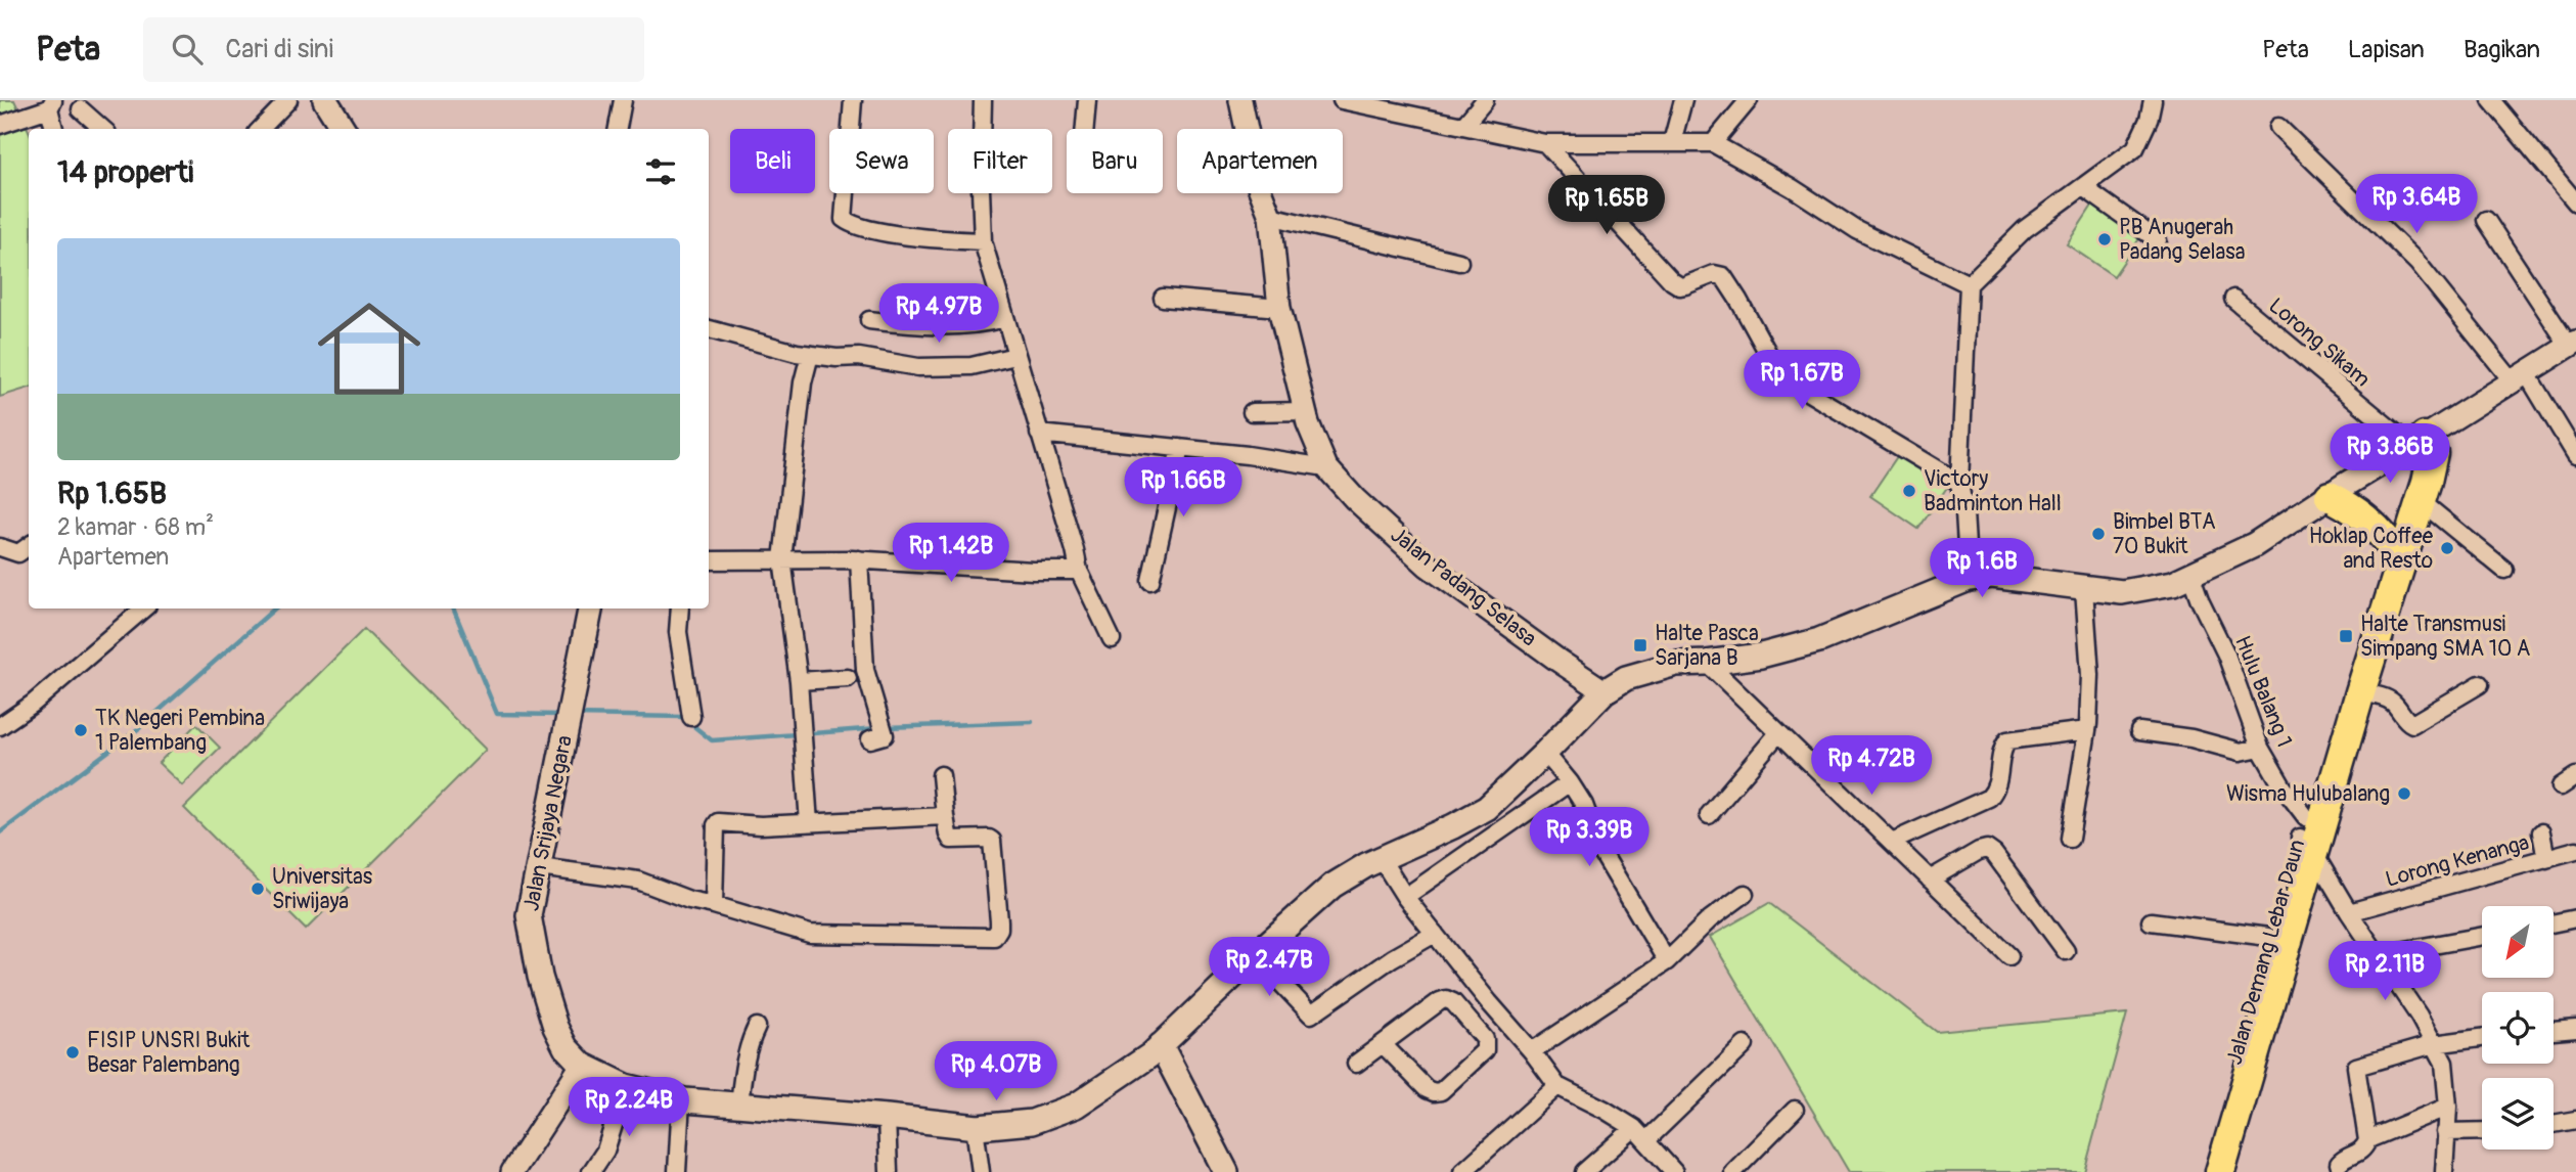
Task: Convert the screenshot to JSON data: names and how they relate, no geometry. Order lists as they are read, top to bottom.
{
  "streets": {
    "highway": ["Jalan Demang Lebar Daun"],
    "main road": ["Jalan Srijaya Negara"],
    "street": [
      "Lorong Sikam",
      "Jalan Padang Selasa",
      "Hulu Balang 1",
      "Lorong Kenanga"
    ]
  },
  "crossings": [
    ["Lorong Sikam", "Jalan Srijaya Negara"],
    ["Lorong Sikam", "Jalan Demang Lebar Daun"],
    ["Jalan Padang Selasa", "Jalan Srijaya Negara"],
    ["Hulu Balang 1", "Jalan Srijaya Negara"],
    ["Hulu Balang 1", "Lorong Kenanga"],
    ["Hulu Balang 1", "Jalan Demang Lebar Daun"],
    ["Jalan Srijaya Negara", "Jalan Demang Lebar Daun"]
  ],
  "places": {
    "other": [
      "PB Anugerah Padang Selasa",
      "Victory Badminton Hall",
      "Bimbel BTA 70 Bukit",
      "Hoklap Coffee and Resto",
      "TK Negeri Pembina 1 Palembang",
      "Wisma Hulubalang",
      "Universitas Sriwijaya",
      "FISIP UNSRI Bukit Besar Palembang"
    ],
    "transit": ["Halte Transmusi Simpang SMA 10 A", "Halte Pasca Sarjana B"]
  },
  "north": "bottom left",
  "page": {
    "header": "Peta",
    "search": "Cari di sini",
    "nav": ["Peta", "Lapisan", "Bagikan"],
    "chip": [
      "Beli",
      "Sewa",
      "Filter",
      "Baru",
      "Apartemen"
    ],
    "heading": "14 properti",
    "price": [
      "Rp 3.64B",
      "Rp 1.65B",
      "Rp 4.97B",
      "Rp 1.67B",
      "Rp 3.86B",
      "Rp 1.66B",
      "Rp 1.42B",
      "Rp 1.6B",
      "Rp 4.72B",
      "Rp 3.39B",
      "Rp 2.47B",
      "Rp 2.11B",
      "Rp 4.07B",
      "Rp 2.24B"
    ],
    "list": [
      {
        "name": "Rp 1.65B",
        "note": "2 kamar · 68 m² · Apartemen"
      }
    ]
  }
}
